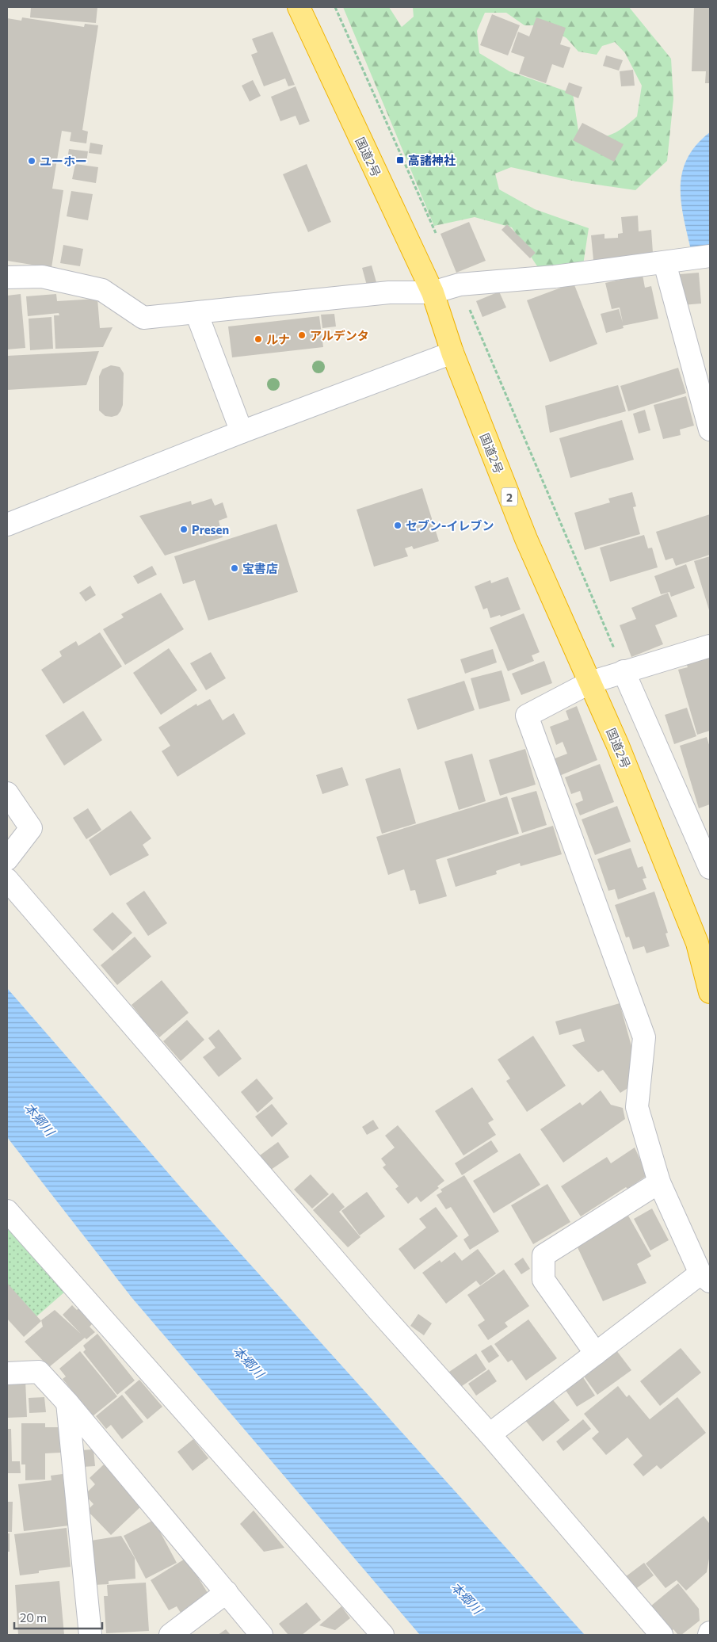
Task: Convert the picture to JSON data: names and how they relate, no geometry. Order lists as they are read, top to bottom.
{
  "streets": {
    "highway": ["国道2号", "2"]
  },
  "water": ["本郷川"],
  "places": {
    "transit": ["高諸神社"],
    "other": [
      "ユーホー",
      "アルデンタ",
      "ルナ",
      "セブン-イレブン",
      "Presen",
      "宝書店"
    ]
  },
  "scale_bar": "20 m"
}
